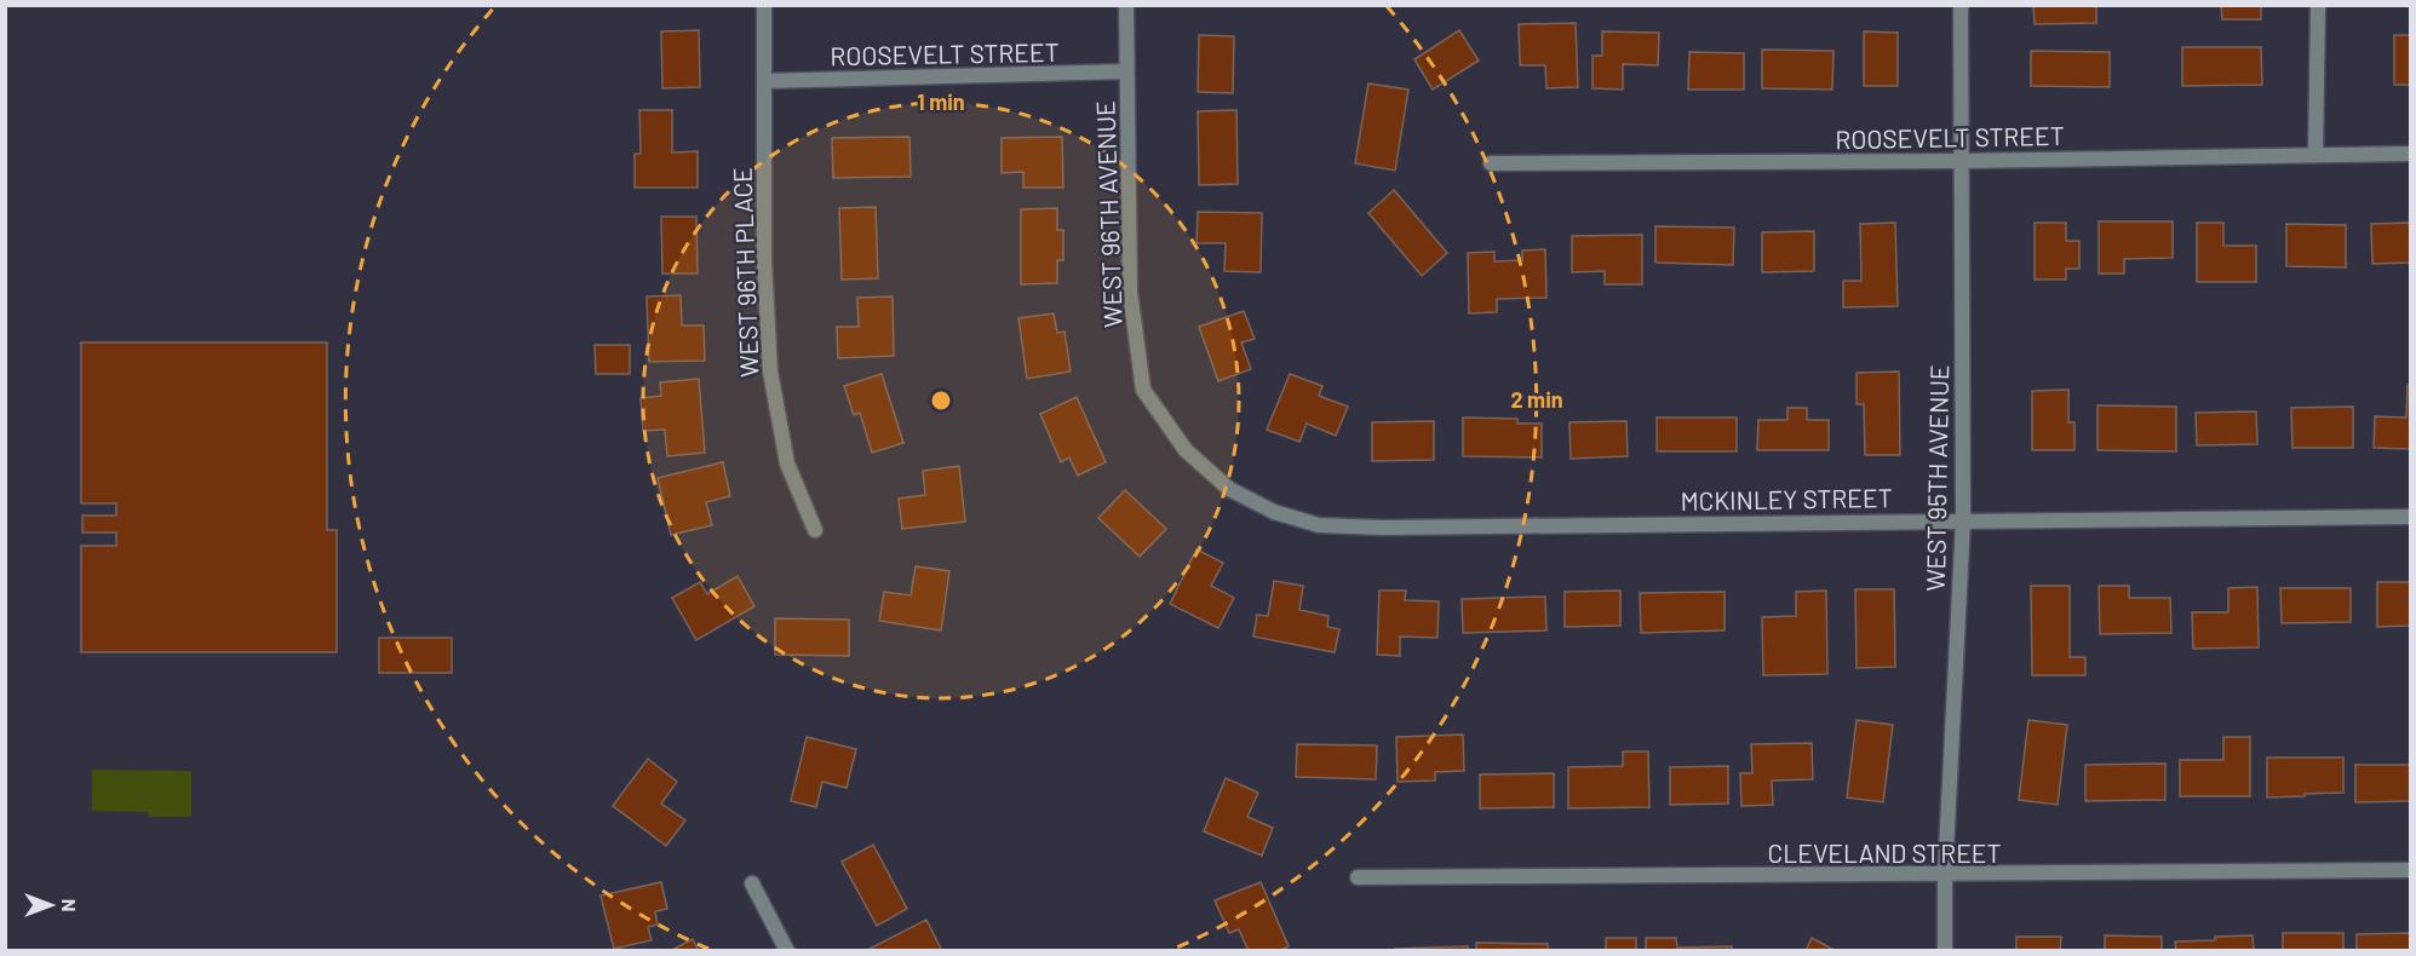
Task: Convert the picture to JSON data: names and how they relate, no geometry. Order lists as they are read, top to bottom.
{
  "streets": {
    "street": [
      "ROOSEVELT STREET",
      "WEST 96TH AVENUE",
      "WEST 96TH PLACE",
      "WEST 95TH AVENUE",
      "MCKINLEY STREET",
      "CLEVELAND STREET"
    ]
  },
  "crossings": [
    ["ROOSEVELT STREET", "WEST 96TH AVENUE"],
    ["ROOSEVELT STREET", "WEST 96TH PLACE"],
    ["ROOSEVELT STREET", "WEST 95TH AVENUE"],
    ["WEST 96TH AVENUE", "MCKINLEY STREET"],
    ["WEST 95TH AVENUE", "MCKINLEY STREET"],
    ["WEST 95TH AVENUE", "CLEVELAND STREET"]
  ],
  "north": "right",
  "rings": ["1 min", "2 min"]
}
